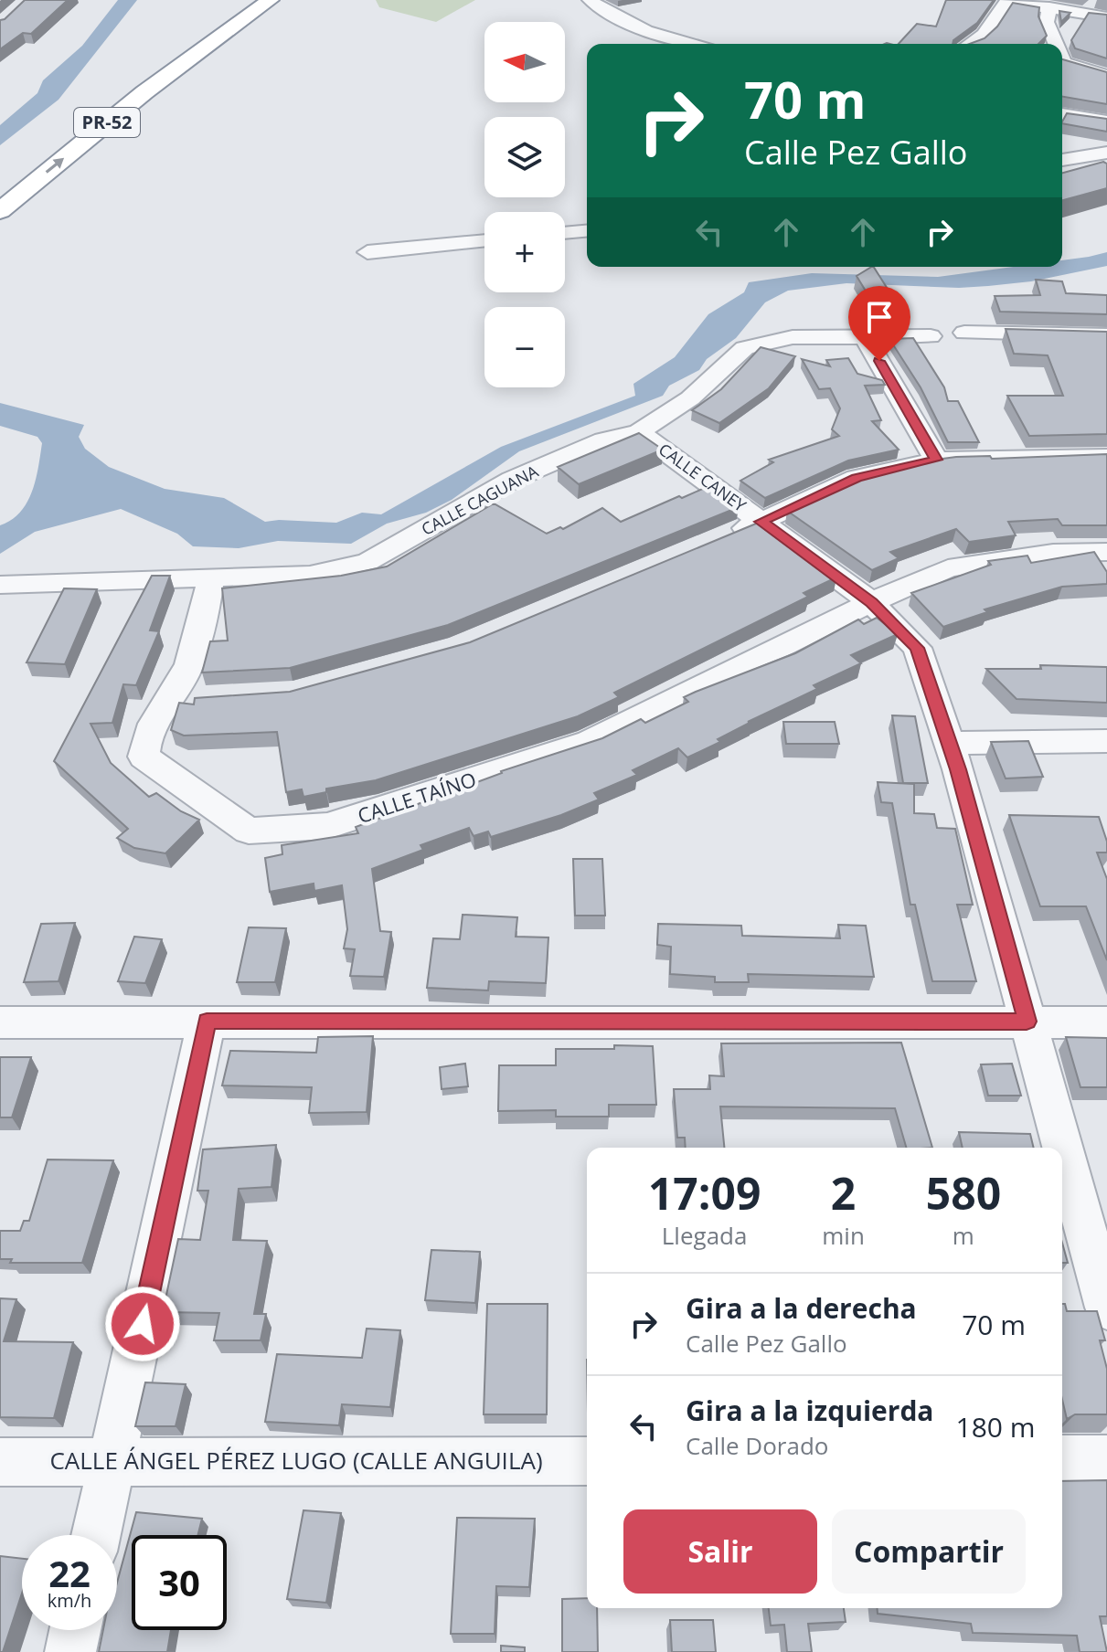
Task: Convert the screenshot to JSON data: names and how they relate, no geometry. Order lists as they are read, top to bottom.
{
  "streets": {
    "highway": ["PR-52"],
    "street": [
      "CALLE CANEY",
      "CALLE CAGUANA",
      "CALLE TAÍNO",
      "CALLE ÁNGEL PÉREZ LUGO (CALLE ANGUILA)"
    ]
  },
  "crossings": [
    ["CALLE CANEY", "CALLE CAGUANA"],
    ["CALLE CANEY", "CALLE TAÍNO"],
    ["CALLE CAGUANA", "CALLE TAÍNO"]
  ],
  "north": "left",
  "page": {
    "map_buttons": ["+", "−"],
    "turn": ["70 m", "Calle Pez Gallo"],
    "eta": [
      "17:09",
      "Llegada",
      "2",
      "min",
      "580",
      "m"
    ],
    "list": [
      {
        "name": "Gira a la derecha",
        "note": "Calle Pez Gallo",
        "value": "70 m"
      },
      {
        "name": "Gira a la izquierda",
        "note": "Calle Dorado",
        "value": "180 m"
      }
    ],
    "buttons": ["Salir", "Compartir"],
    "speed": "22 km/h",
    "limit": "30"
  }
}
